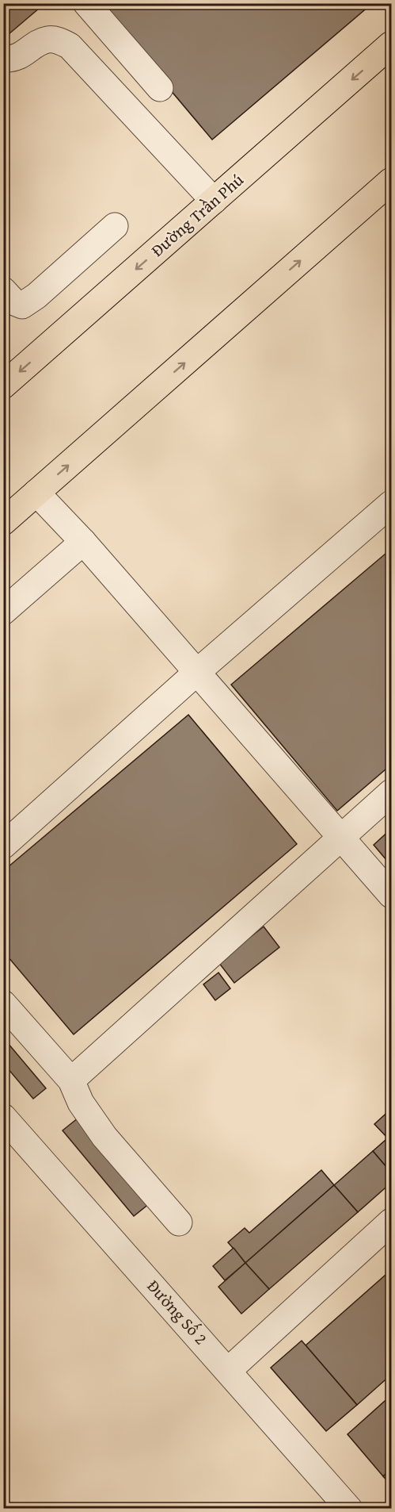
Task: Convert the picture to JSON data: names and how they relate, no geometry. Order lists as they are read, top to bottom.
{
  "streets": {
    "main road": ["Đường Trần Phú"],
    "street": ["Đường Số 2"]
  }
}
